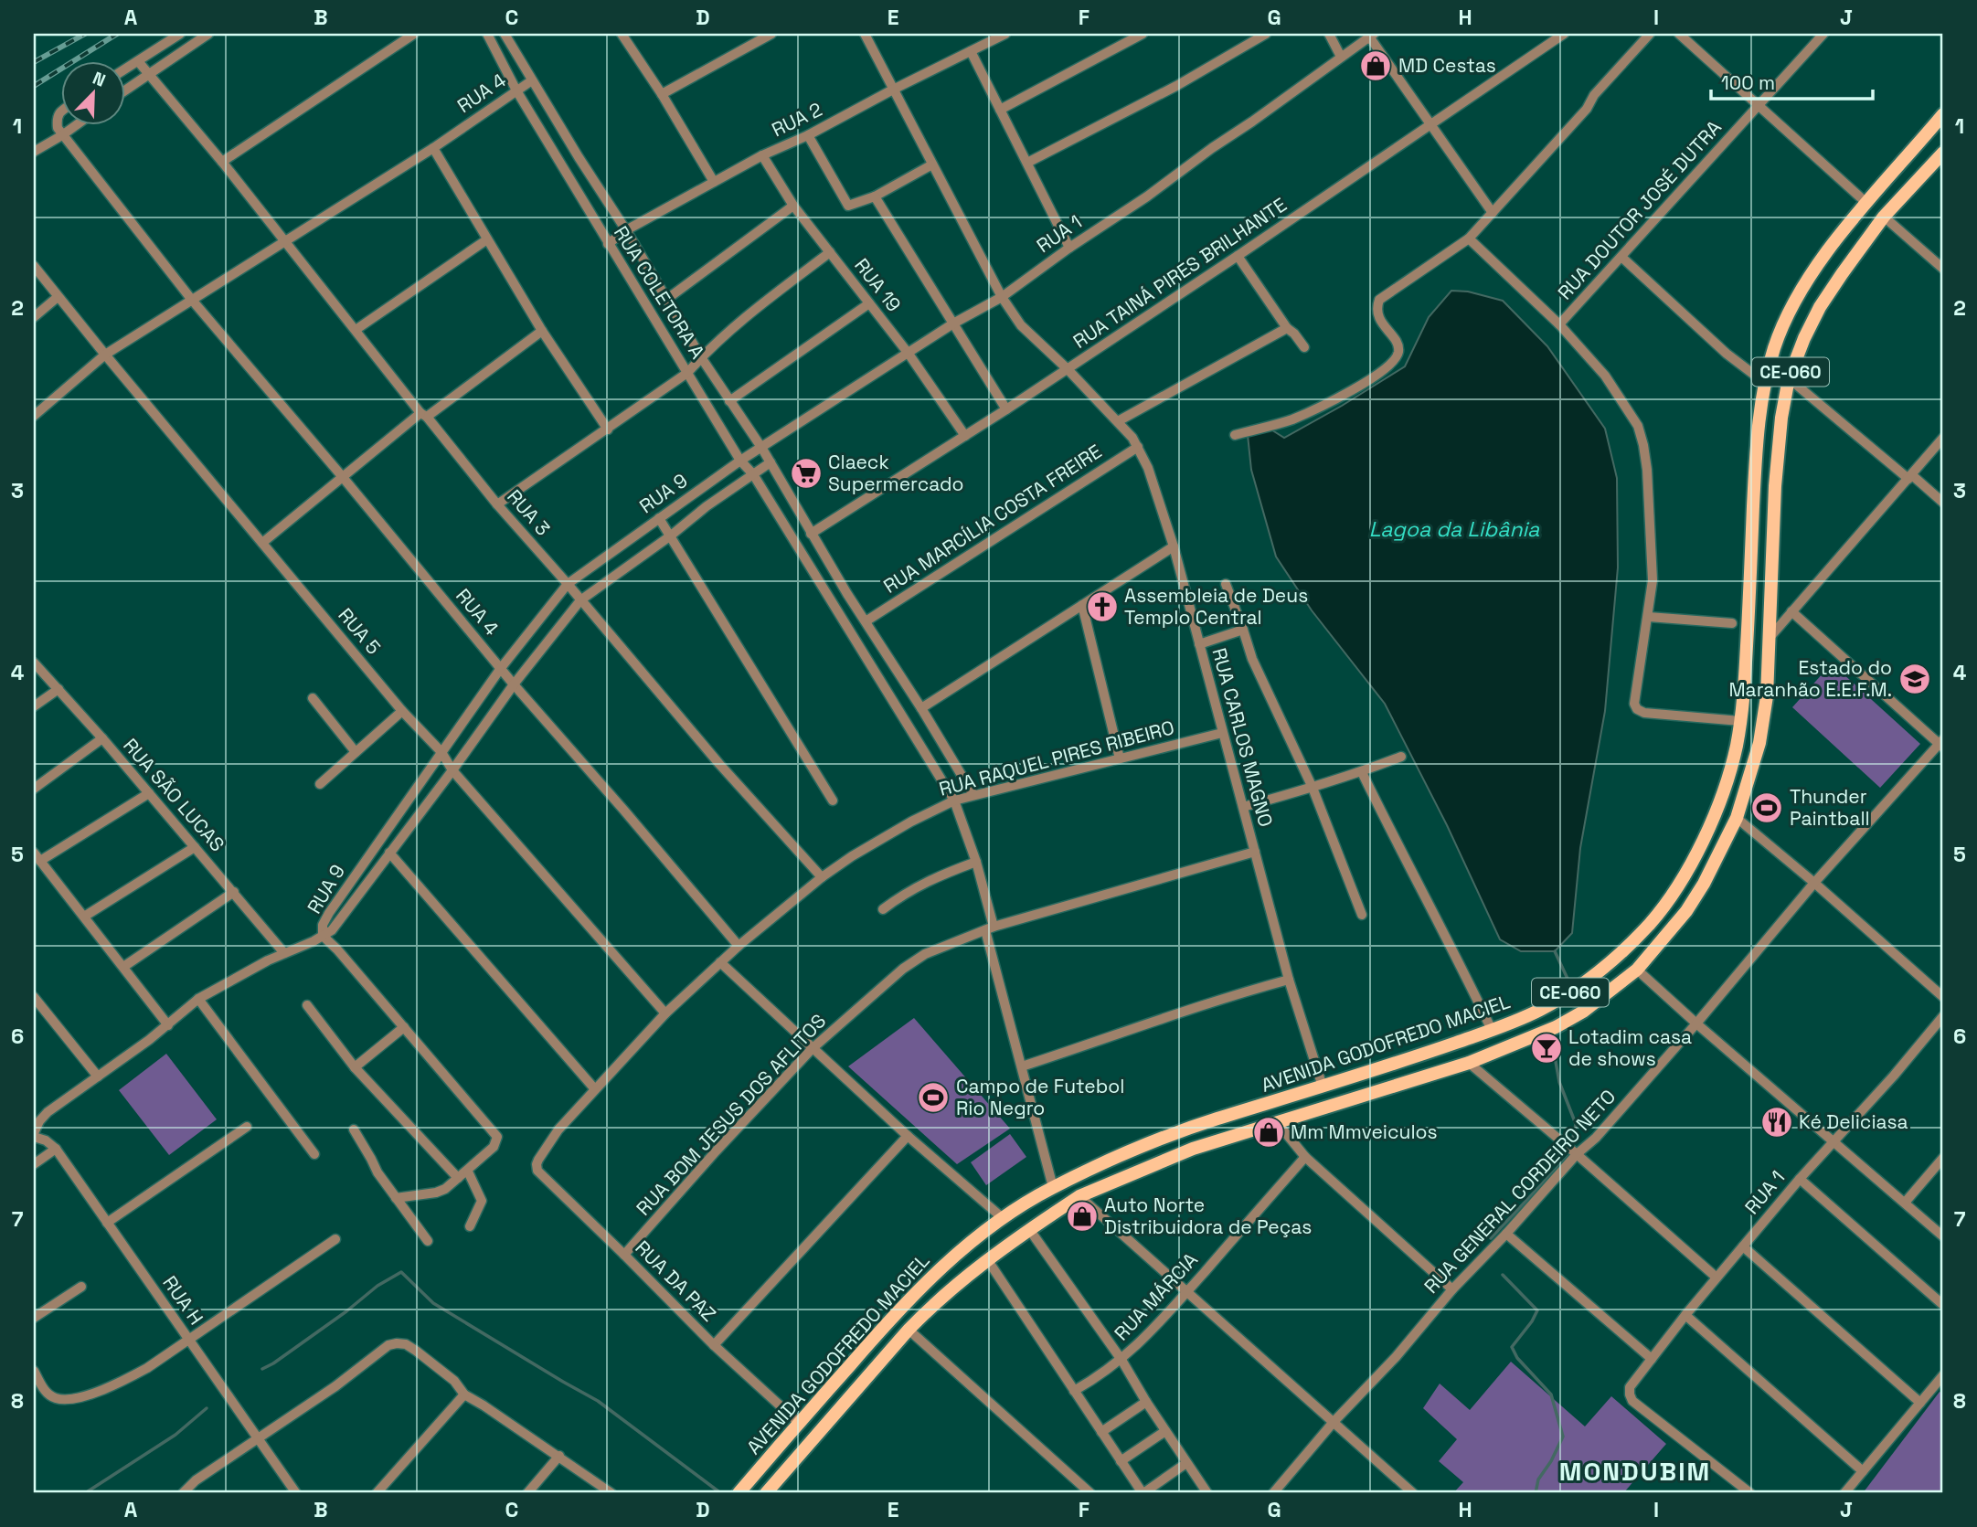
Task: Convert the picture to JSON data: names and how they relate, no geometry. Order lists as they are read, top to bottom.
{
  "streets": {
    "main road": ["CE-060", "AVENIDA GODOFREDO MACIEL"],
    "street": [
      "RUA 4",
      "RUA 2",
      "RUA DOUTOR JOSÉ DUTRA",
      "RUA 1",
      "RUA TAINÁ PIRES BRILHANTE",
      "RUA 19",
      "RUA COLETORA A",
      "RUA 9",
      "RUA 3",
      "RUA MARCÍLIA COSTA FREIRE",
      "RUA 5",
      "RUA CARLOS MAGNO",
      "RUA RAQUEL PIRES RIBEIRO",
      "RUA SÃO LUCAS",
      "RUA BOM JESUS DOS AFLITOS",
      "RUA GENERAL CORDEIRO NETO",
      "RUA DA PAZ",
      "RUA MÁRCIA",
      "RUA H"
    ]
  },
  "crossings": [
    ["RUA 4", "RUA COLETORA A"],
    ["RUA 4", "RUA 9"],
    ["RUA 4", "RUA 3"],
    ["RUA 4", "RUA 5"],
    ["RUA 4", "RUA RAQUEL PIRES RIBEIRO"],
    ["RUA 2", "RUA 19"],
    ["RUA 2", "RUA COLETORA A"],
    ["RUA 2", "RUA CARLOS MAGNO"],
    ["RUA 1", "RUA TAINÁ PIRES BRILHANTE"],
    ["RUA 1", "RUA 19"],
    ["RUA 1", "RUA COLETORA A"],
    ["RUA 1", "RUA 9"],
    ["RUA 1", "RUA CARLOS MAGNO"],
    ["RUA TAINÁ PIRES BRILHANTE", "RUA 19"],
    ["RUA TAINÁ PIRES BRILHANTE", "RUA COLETORA A"],
    ["RUA TAINÁ PIRES BRILHANTE", "RUA CARLOS MAGNO"],
    ["RUA COLETORA A", "RUA 9"],
    ["RUA COLETORA A", "RUA MARCÍLIA COSTA FREIRE"],
    ["RUA COLETORA A", "RUA RAQUEL PIRES RIBEIRO"],
    ["RUA COLETORA A", "AVENIDA GODOFREDO MACIEL"],
    ["RUA COLETORA A", "RUA BOM JESUS DOS AFLITOS"],
    ["RUA 9", "RUA 3"],
    ["RUA 9", "RUA 5"],
    ["RUA 3", "RUA RAQUEL PIRES RIBEIRO"],
    ["RUA MARCÍLIA COSTA FREIRE", "RUA CARLOS MAGNO"],
    ["RUA 5", "RUA RAQUEL PIRES RIBEIRO"],
    ["RUA CARLOS MAGNO", "RUA RAQUEL PIRES RIBEIRO"],
    ["RUA CARLOS MAGNO", "AVENIDA GODOFREDO MACIEL"],
    ["RUA CARLOS MAGNO", "RUA BOM JESUS DOS AFLITOS"],
    ["RUA RAQUEL PIRES RIBEIRO", "RUA DA PAZ"],
    ["AVENIDA GODOFREDO MACIEL", "RUA DA PAZ"],
    ["RUA BOM JESUS DOS AFLITOS", "RUA DA PAZ"]
  ],
  "districts": ["MONDUBIM"],
  "water": ["Lagoa da Libânia"],
  "places": {
    "shop": ["MD Cestas", "Mm Mmveiculos", "Auto Norte Distribuidora de Peças"],
    "supermarket": ["Claeck Supermercado"],
    "church": ["Assembleia de Deus Templo Central"],
    "school or university": ["Estado do Maranhão E.E.F.M."],
    "sports": ["Thunder Paintball", "Campo de Futebol Rio Negro"],
    "bar": ["Lotadim casa de shows"],
    "restaurant": ["Ké Deliciasa"]
  },
  "scale_bar": "100 m",
  "north": "top right",
  "grid": {
    "columns": [
      "A",
      "B",
      "C",
      "D",
      "E",
      "F",
      "G",
      "H",
      "I",
      "J"
    ],
    "rows": [
      "1",
      "2",
      "3",
      "4",
      "5",
      "6",
      "7",
      "8"
    ]
  }
}
